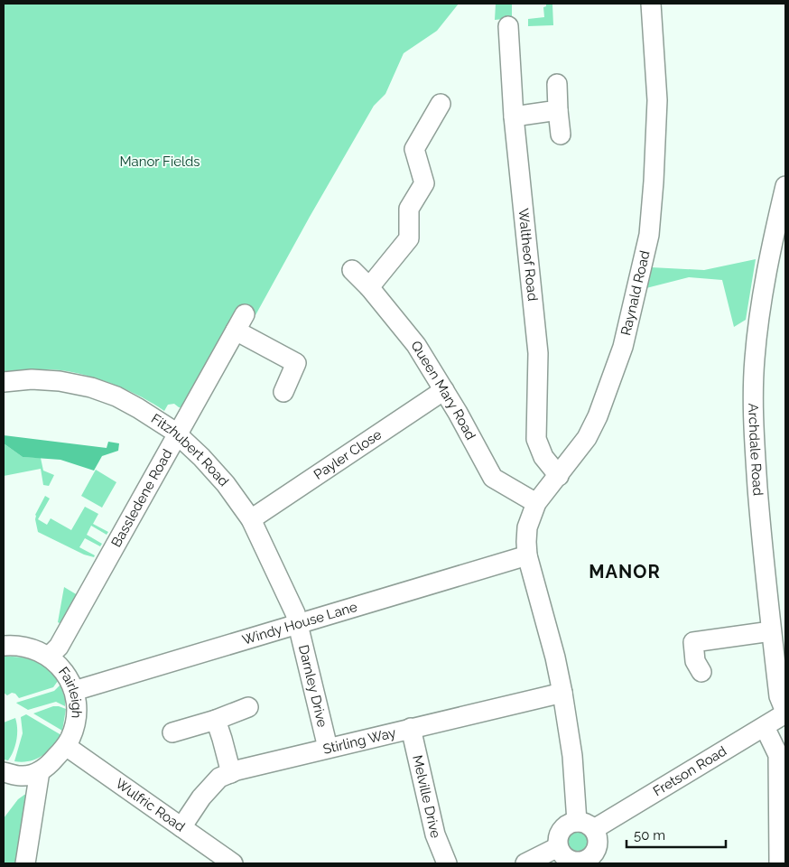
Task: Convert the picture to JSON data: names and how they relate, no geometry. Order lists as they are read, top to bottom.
{
  "streets": {
    "street": [
      "Waltheof Road",
      "Raynald Road",
      "Queen Mary Road",
      "Archdale Road",
      "Fitzhubert Road",
      "Payler Close",
      "Bassledene Road",
      "Windy House Lane",
      "Darnley Drive",
      "Fairleigh",
      "Stirling Way",
      "Fretson Road",
      "Melville Drive",
      "Wulfric Road"
    ]
  },
  "crossings": [
    ["Waltheof Road", "Raynald Road"],
    ["Raynald Road", "Queen Mary Road"],
    ["Raynald Road", "Windy House Lane"],
    ["Queen Mary Road", "Payler Close"],
    ["Archdale Road", "Fretson Road"],
    ["Fitzhubert Road", "Payler Close"],
    ["Fitzhubert Road", "Bassledene Road"],
    ["Fitzhubert Road", "Windy House Lane"],
    ["Fitzhubert Road", "Darnley Drive"],
    ["Bassledene Road", "Fairleigh"],
    ["Windy House Lane", "Darnley Drive"],
    ["Windy House Lane", "Fairleigh"],
    ["Darnley Drive", "Stirling Way"],
    ["Fairleigh", "Wulfric Road"],
    ["Stirling Way", "Melville Drive"],
    ["Stirling Way", "Wulfric Road"]
  ],
  "districts": ["MANOR"],
  "parks": ["Manor Fields"],
  "scale_bar": "50 m"
}
